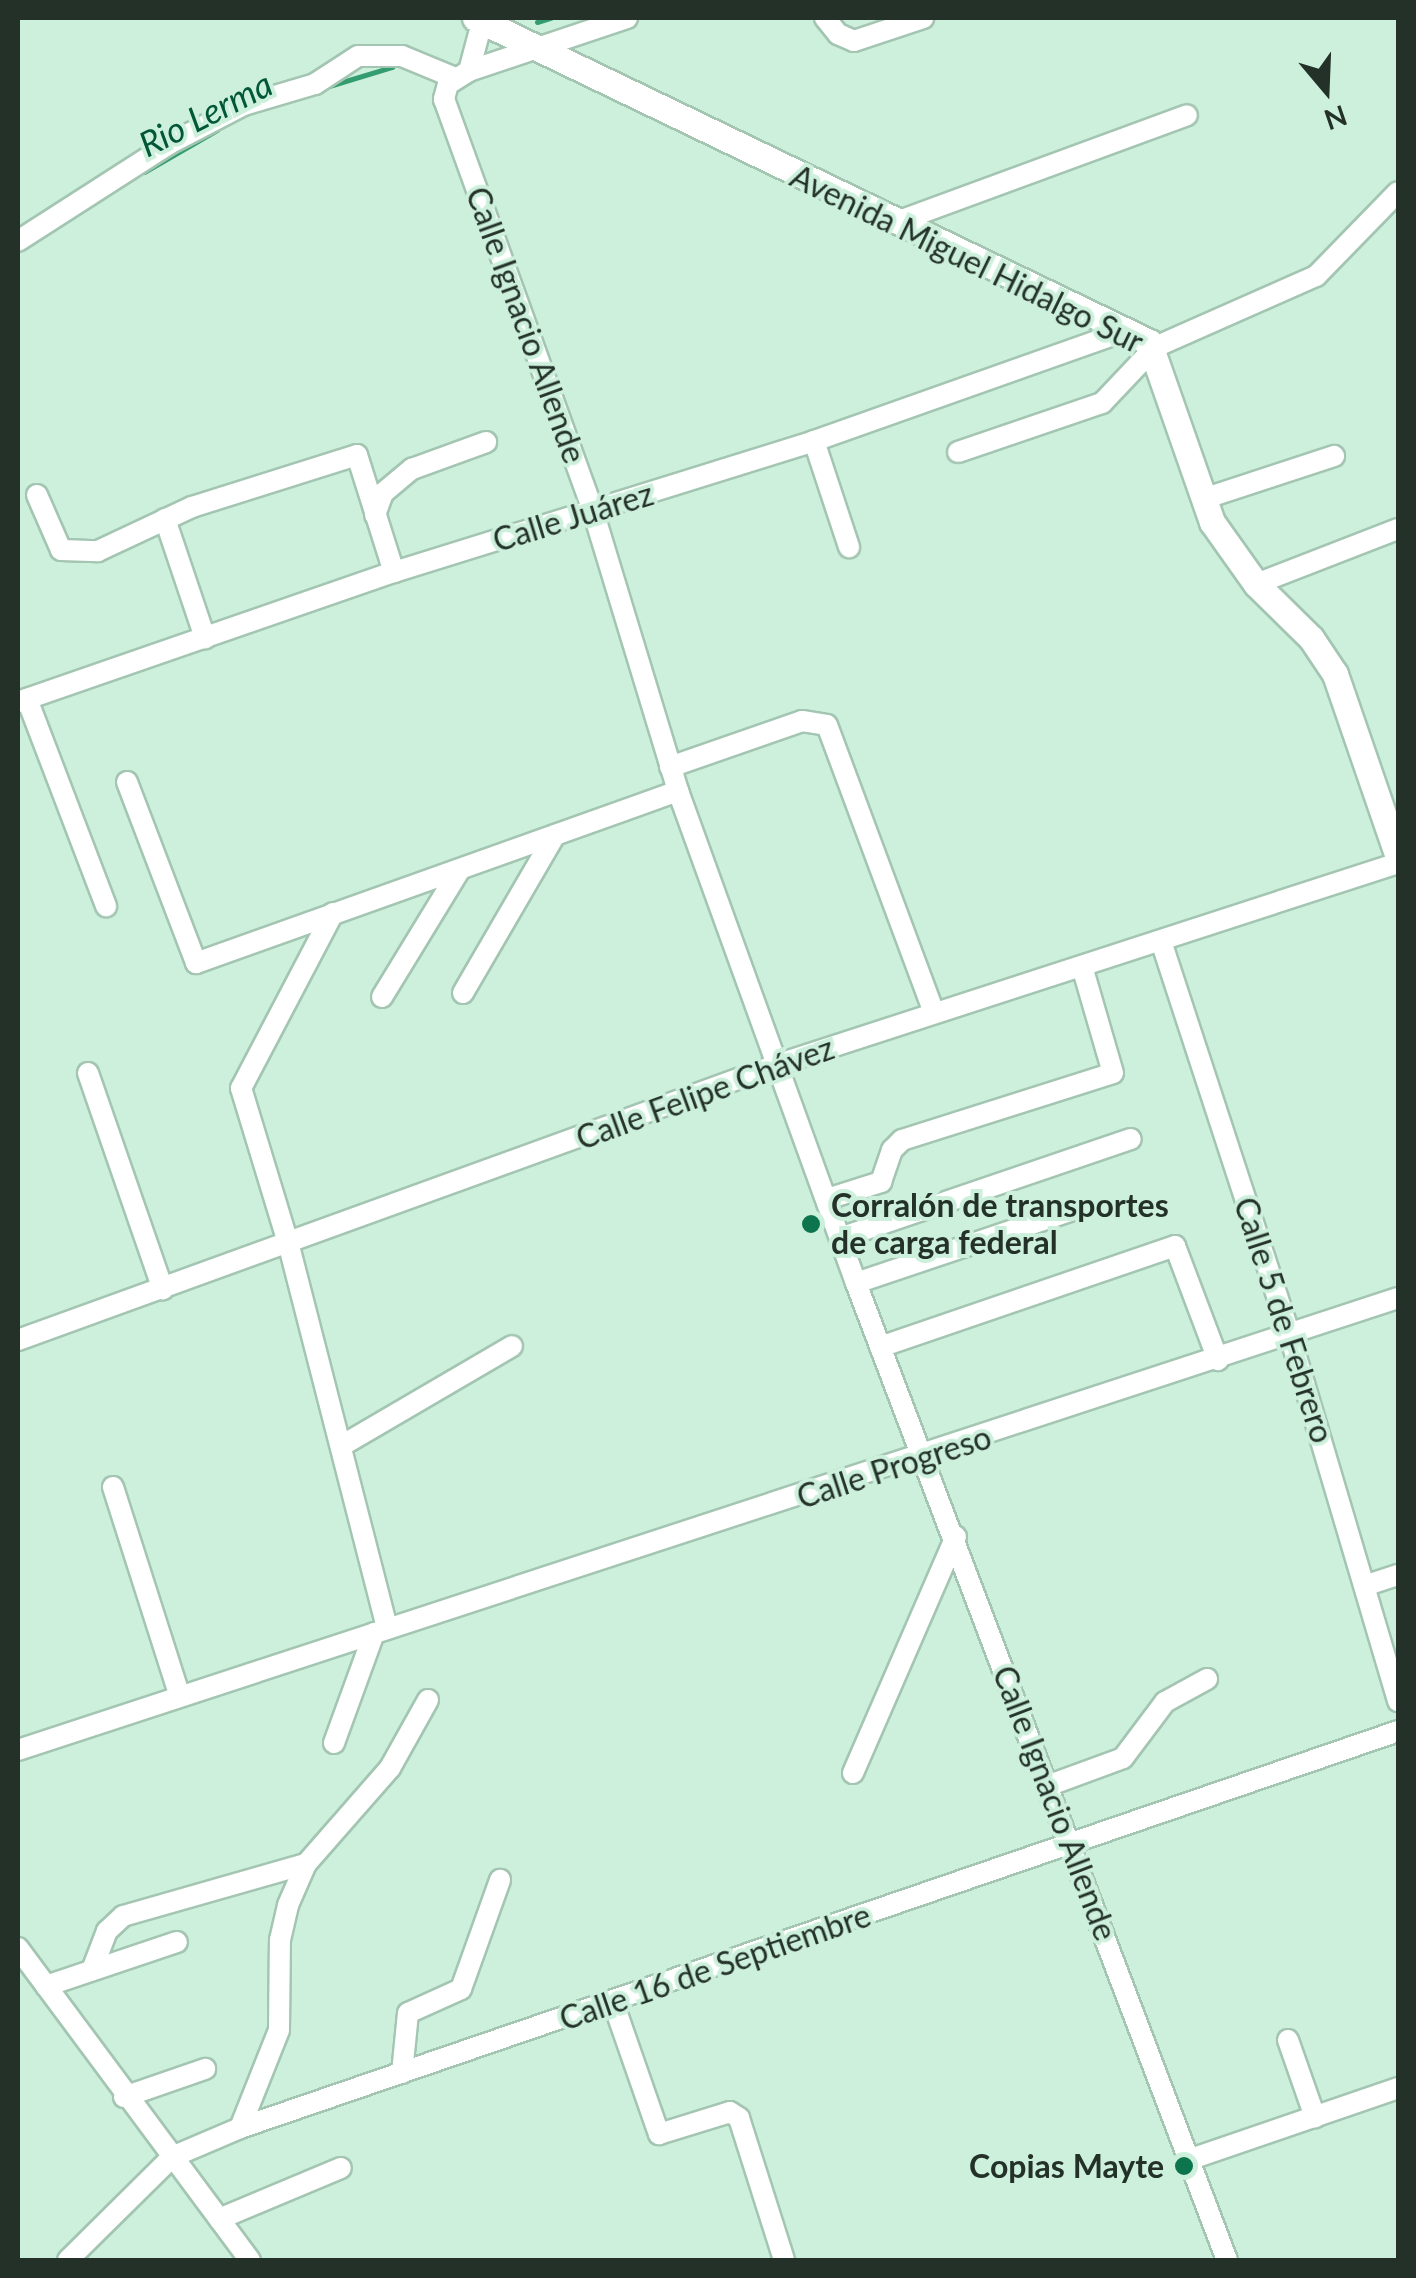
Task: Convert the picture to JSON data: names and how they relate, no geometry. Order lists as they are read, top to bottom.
{
  "streets": {
    "main road": ["Avenida Miguel Hidalgo Sur"],
    "street": [
      "Calle Ignacio Allende",
      "Calle Juárez",
      "Calle Felipe Chávez",
      "Calle 5 de Febrero",
      "Calle Progreso",
      "Calle 16 de Septiembre"
    ]
  },
  "crossings": [
    ["Avenida Miguel Hidalgo Sur", "Calle Juárez"],
    ["Avenida Miguel Hidalgo Sur", "Calle Felipe Chávez"],
    ["Calle Ignacio Allende", "Calle Juárez"],
    ["Calle Ignacio Allende", "Calle Felipe Chávez"],
    ["Calle Ignacio Allende", "Calle Progreso"],
    ["Calle Ignacio Allende", "Calle 16 de Septiembre"],
    ["Calle Felipe Chávez", "Calle 5 de Febrero"],
    ["Calle 5 de Febrero", "Calle Progreso"]
  ],
  "water": ["Rio Lerma"],
  "places": ["Corralón de transportes de carga federal", "Copias Mayte"],
  "north": "bottom"
}
